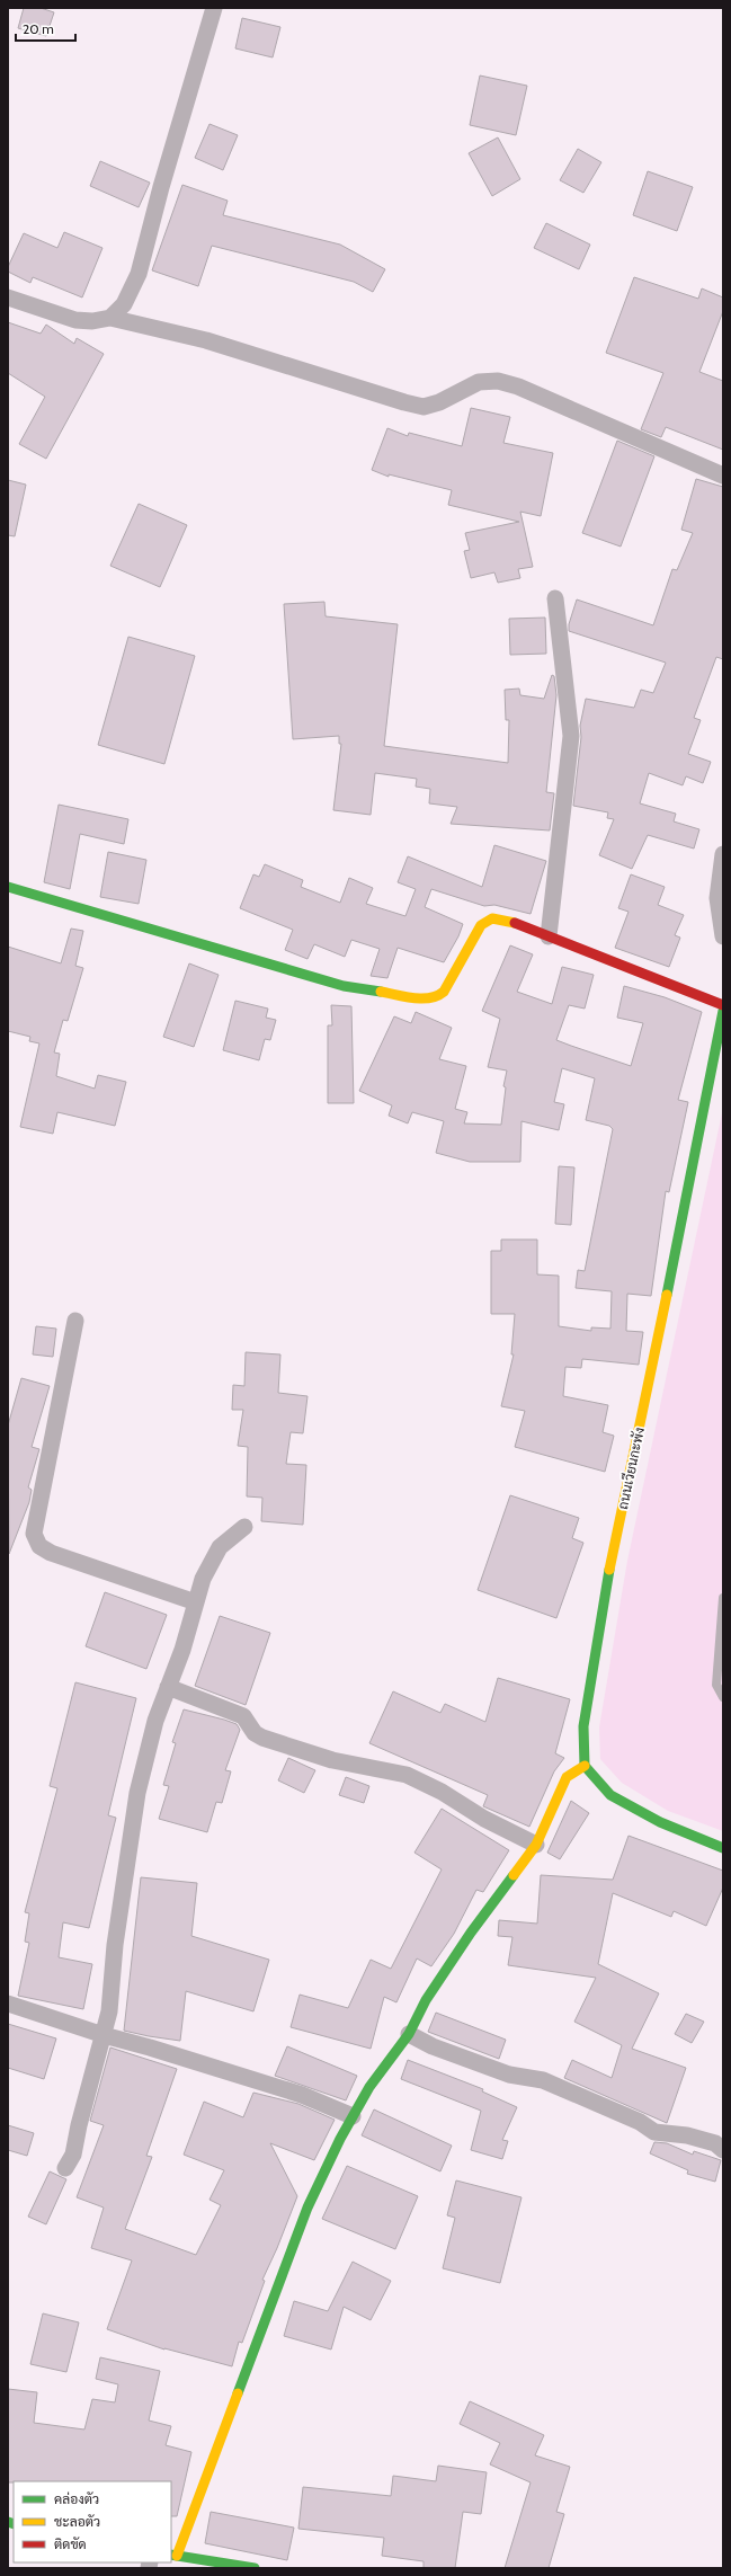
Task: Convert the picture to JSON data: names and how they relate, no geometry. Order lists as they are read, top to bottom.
{
  "streets": {
    "street": ["ถนนเวียนกะพัง"]
  },
  "legend": ["คล่องตัว", "ชะลอตัว", "ติดขัด"],
  "scale_bar": "20 m"
}
